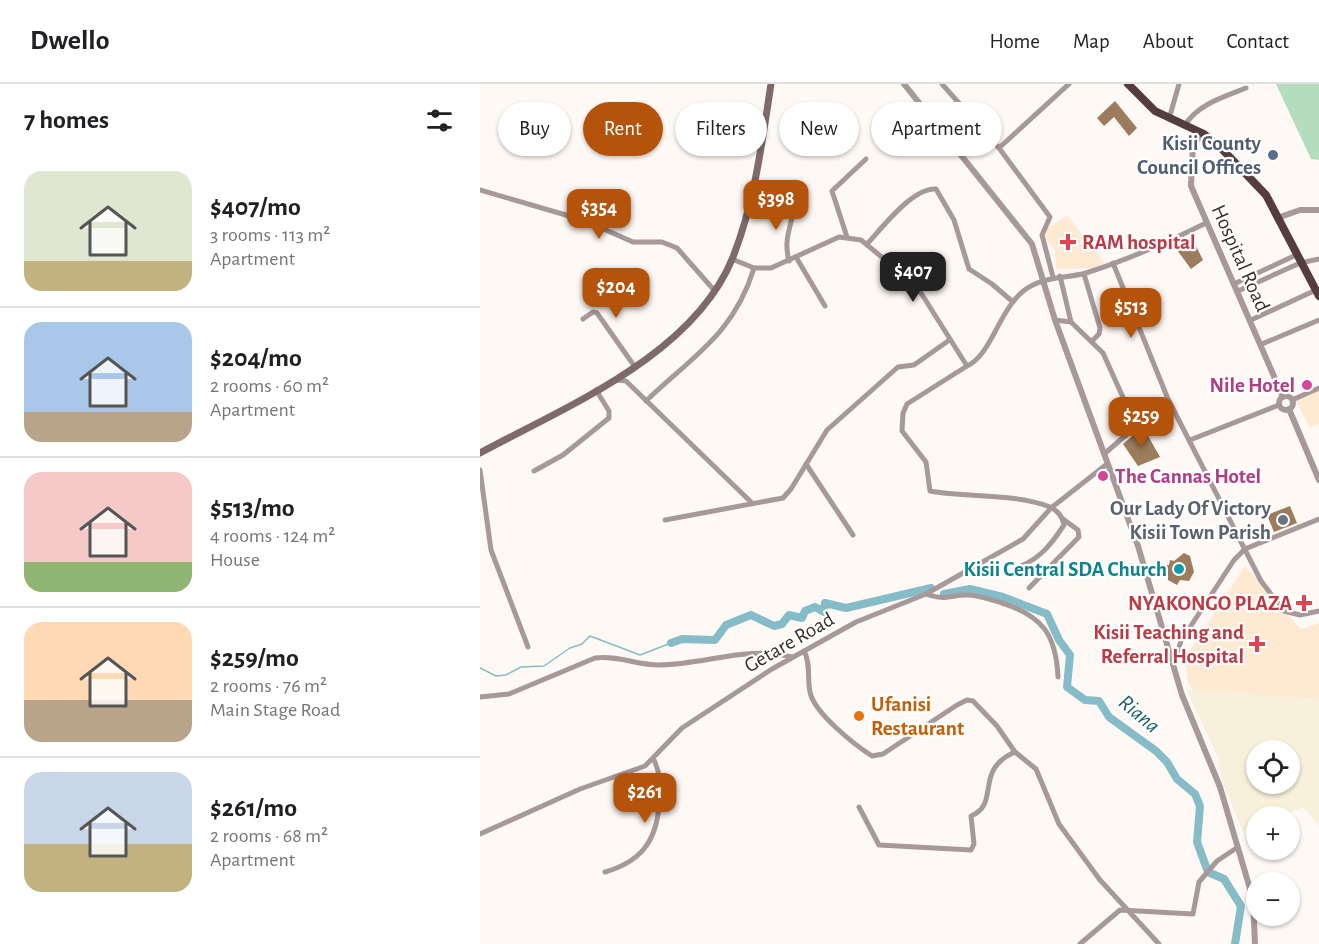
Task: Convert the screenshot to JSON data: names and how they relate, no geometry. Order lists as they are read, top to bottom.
{
  "streets": {
    "street": ["Hospital Road", "Getare Road"]
  },
  "water": ["Riana"],
  "places": {
    "other": [
      "Kisii County Council Offices",
      "Nile Hotel",
      "The Cannas Hotel",
      "Our Lady Of Victory Kisii Town Parish",
      "Kisii Central SDA Church",
      "Ufanisi Restaurant"
    ],
    "health": ["RAM hospital", "NYAKONGO PLAZA", "Kisii Teaching and Referral Hospital"]
  },
  "page": {
    "header": "Dwello",
    "nav": [
      "Home",
      "Map",
      "About",
      "Contact"
    ],
    "heading": "7 homes",
    "chip": [
      "Buy",
      "Rent",
      "Filters",
      "New",
      "Apartment"
    ],
    "list": [
      {
        "name": "$407/mo",
        "note": "3 rooms · 113 m² · Apartment"
      },
      {
        "name": "$204/mo",
        "note": "2 rooms · 60 m² · Apartment"
      },
      {
        "name": "$513/mo",
        "note": "4 rooms · 124 m² · House"
      },
      {
        "name": "$259/mo",
        "note": "2 rooms · 76 m² · Main Stage Road"
      },
      {
        "name": "$261/mo",
        "note": "2 rooms · 68 m² · Apartment"
      }
    ],
    "price": [
      "$398",
      "$354",
      "$407",
      "$204",
      "$513",
      "$259",
      "$261"
    ],
    "map_buttons": ["+", "−"]
  }
}
